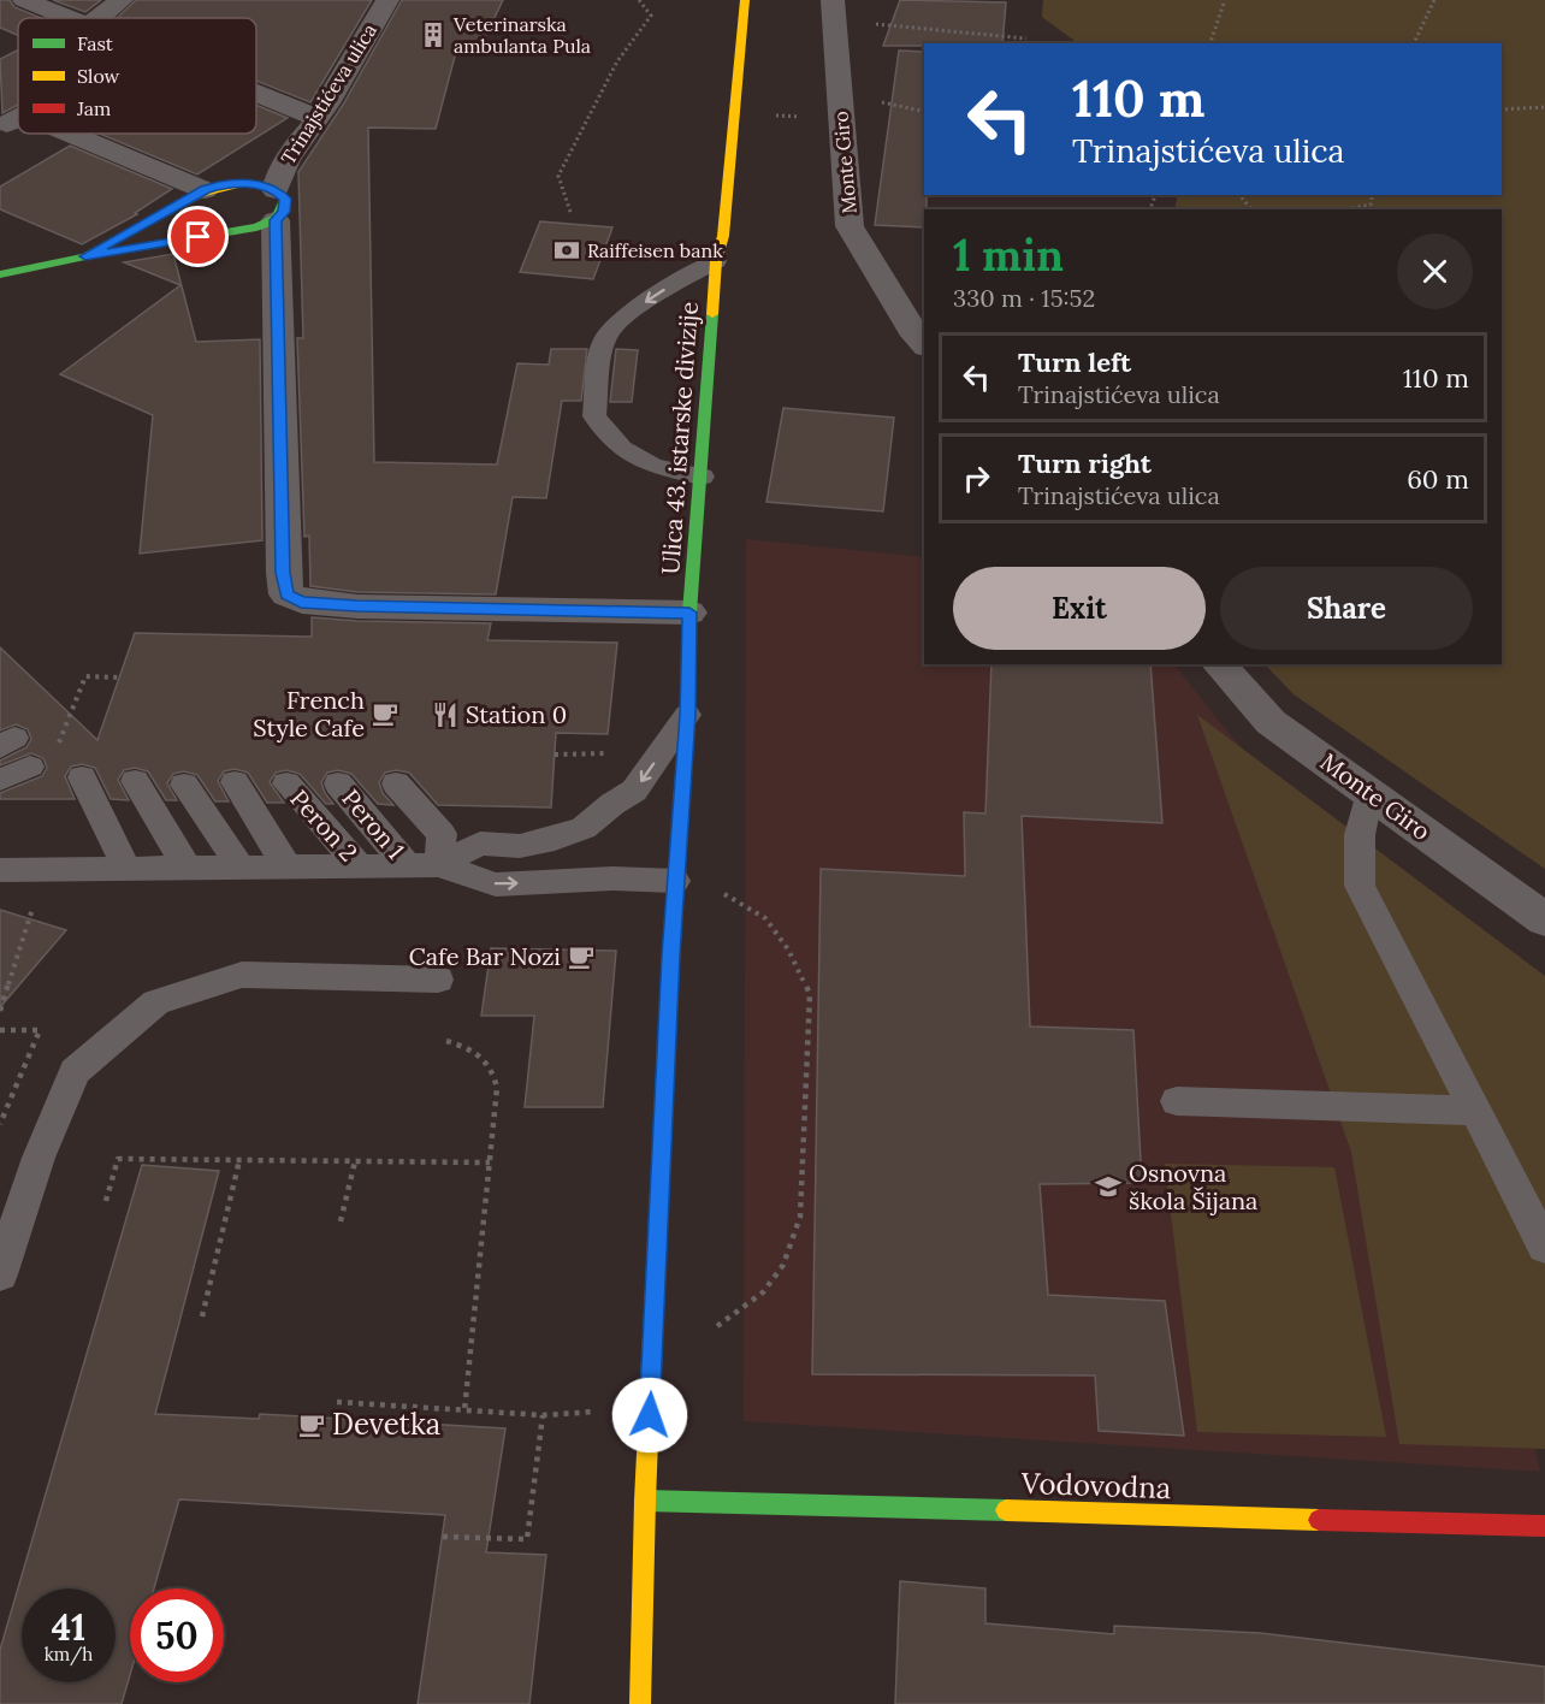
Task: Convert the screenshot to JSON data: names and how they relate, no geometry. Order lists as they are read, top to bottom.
{
  "streets": {
    "main road": ["Ulica 43. istarske divizije", "Vodovodna"],
    "street": ["Trinajstićeva ulica", "Monte Giro"],
    "lane": ["Peron 1", "Peron 2"]
  },
  "crossings": [
    ["Trinajstićeva ulica", "Ulica 43. istarske divizije"],
    ["Ulica 43. istarske divizije", "Vodovodna"]
  ],
  "places": {
    "building": ["Veterinarska ambulanta Pula"],
    "bank": ["Raiffeisen bank"],
    "cafe": ["French Style Cafe", "Cafe Bar Nozi", "Devetka"],
    "restaurant": ["Station 0"],
    "school or university": ["Osnovna škola Šijana"]
  },
  "legend": ["Fast", "Slow", "Jam"],
  "page": {
    "turn": ["110 m", "Trinajstićeva ulica"],
    "heading": ["1 min", "330 m · 15:52"],
    "list": [
      {
        "name": "Turn left",
        "note": "Trinajstićeva ulica",
        "value": "110 m"
      },
      {
        "name": "Turn right",
        "note": "Trinajstićeva ulica",
        "value": "60 m"
      }
    ],
    "buttons": ["Exit", "Share"],
    "speed": "41 km/h",
    "limit": "50"
  }
}
